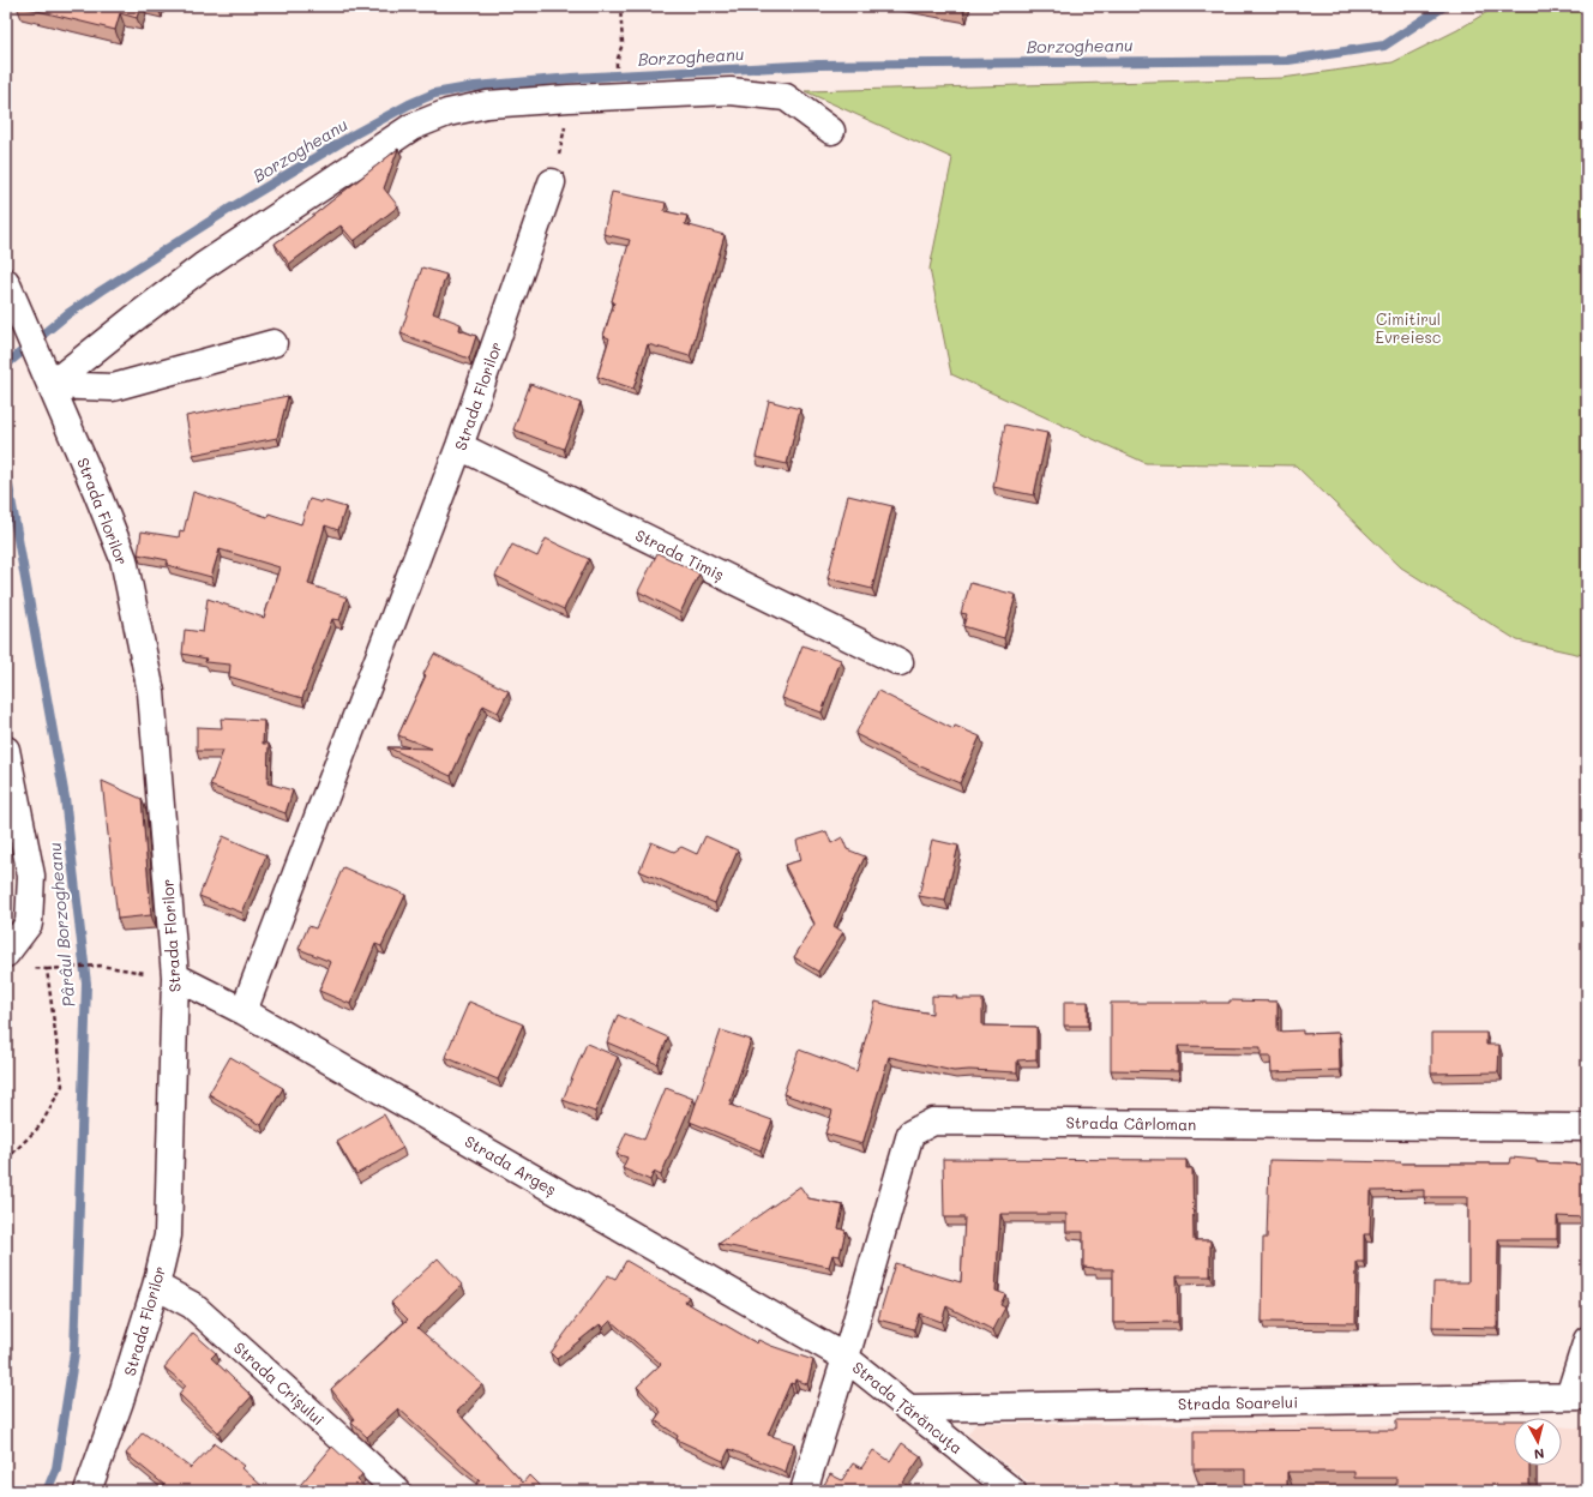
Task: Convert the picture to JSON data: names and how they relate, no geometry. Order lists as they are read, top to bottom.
{
  "streets": {
    "street": [
      "Strada Florilor",
      "Strada Timiș",
      "Strada Cârloman",
      "Strada Argeș",
      "Strada Crișului",
      "Strada Soarelui",
      "Strada Țărăncuța"
    ]
  },
  "crossings": [
    ["Strada Florilor", "Strada Timiș"],
    ["Strada Florilor", "Strada Argeș"],
    ["Strada Florilor", "Strada Crișului"],
    ["Strada Cârloman", "Strada Argeș"],
    ["Strada Cârloman", "Strada Țărăncuța"],
    ["Strada Argeș", "Strada Țărăncuța"],
    ["Strada Soarelui", "Strada Țărăncuța"]
  ],
  "water": ["Borzogheanu", "Pârâul Borzogheanu"],
  "parks": ["Cimitirul Evreiesc"],
  "north": "bottom"
}
